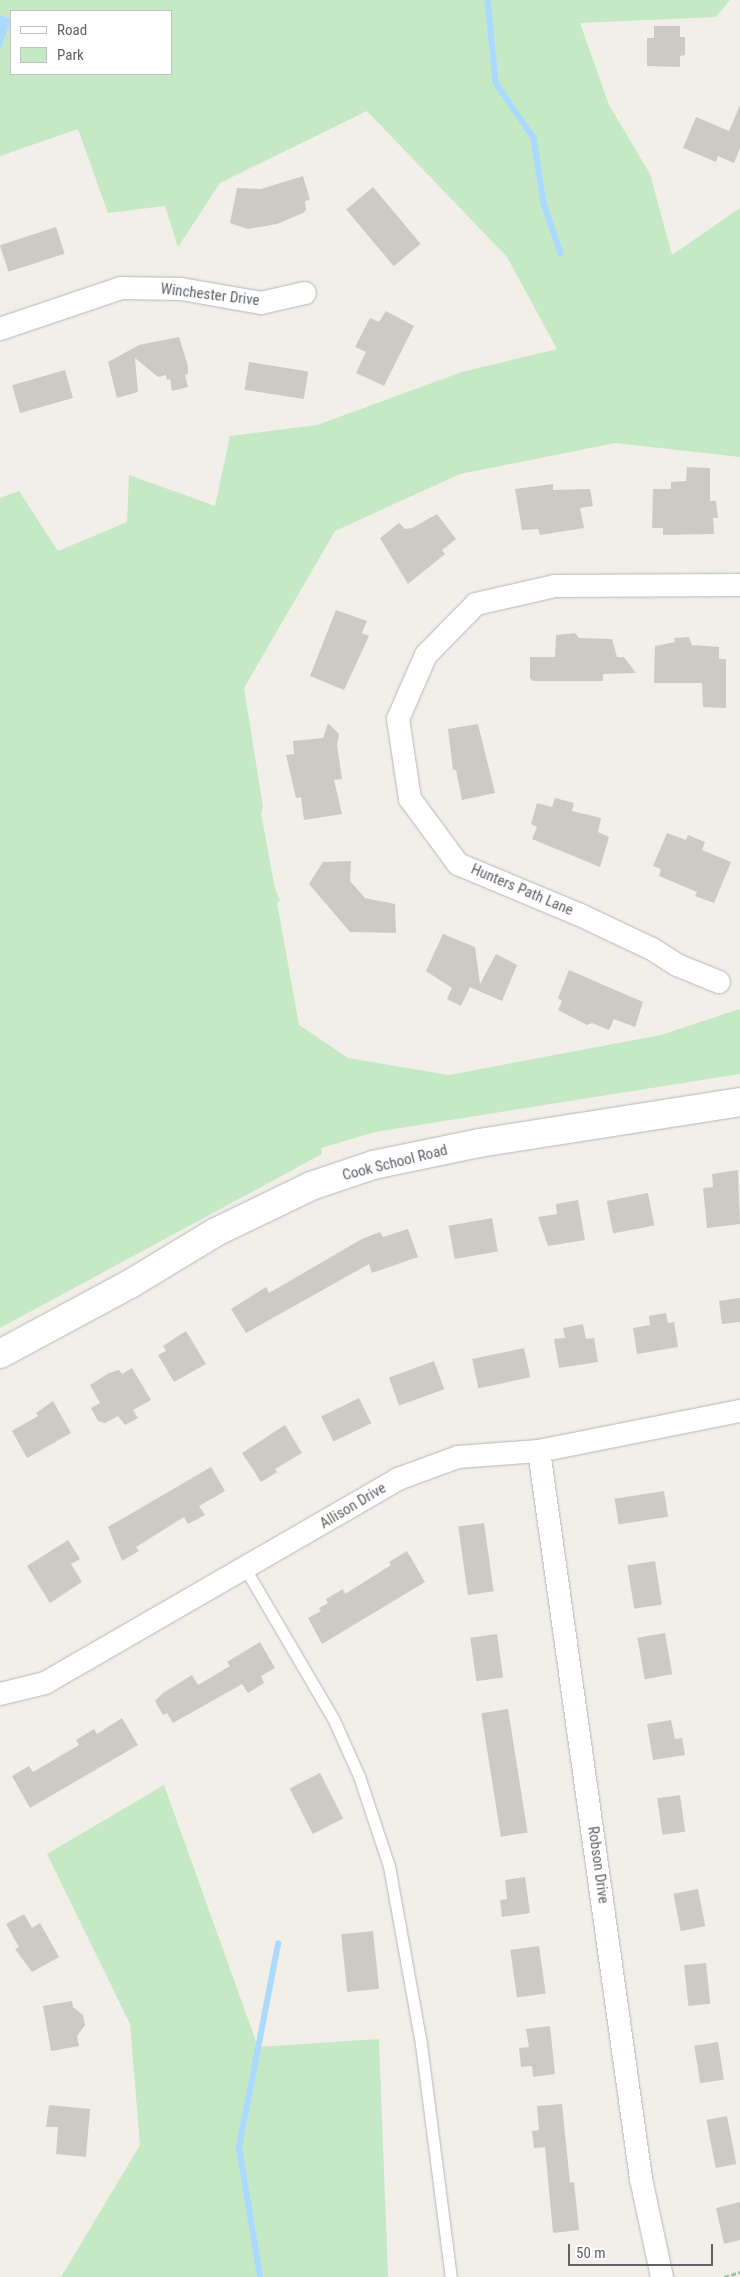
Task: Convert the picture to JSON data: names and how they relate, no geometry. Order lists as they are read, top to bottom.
{
  "streets": {
    "street": [
      "Winchester Drive",
      "Hunters Path Lane",
      "Cook School Road",
      "Allison Drive",
      "Robson Drive"
    ]
  },
  "crossings": [
    ["Allison Drive", "Robson Drive"]
  ],
  "legend": ["Road", "Park"],
  "scale_bar": "50 m"
}
